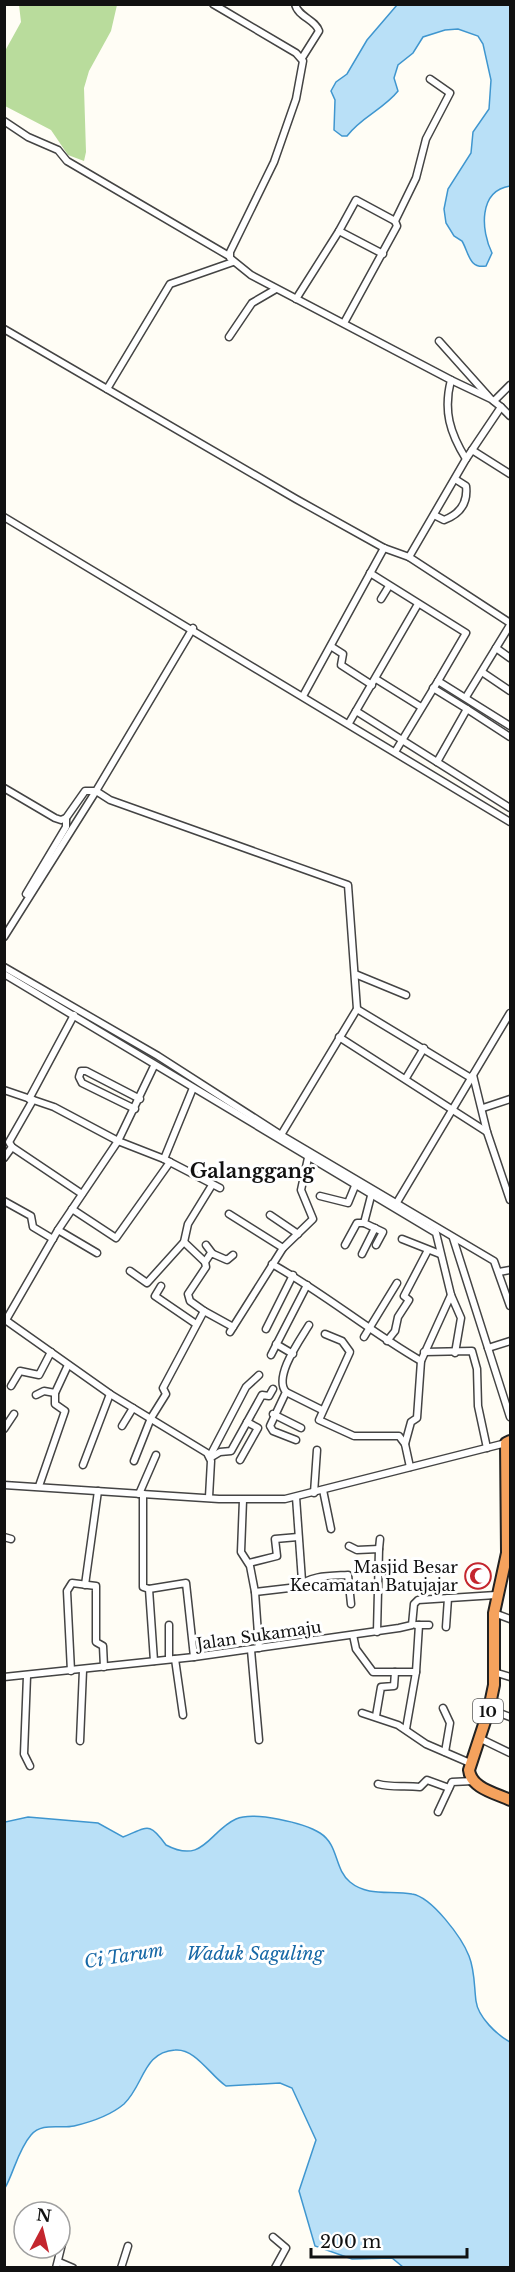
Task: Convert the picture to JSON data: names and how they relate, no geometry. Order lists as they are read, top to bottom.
{
  "streets": {
    "highway": ["10"],
    "street": ["Jalan Sukamaju"]
  },
  "districts": ["Galanggang"],
  "water": ["Waduk Saguling", "Ci Tarum"],
  "places": {
    "mosque": ["Masjid Besar Kecamatan Batujajar"]
  },
  "scale_bar": "200 m",
  "north": "top"
}
